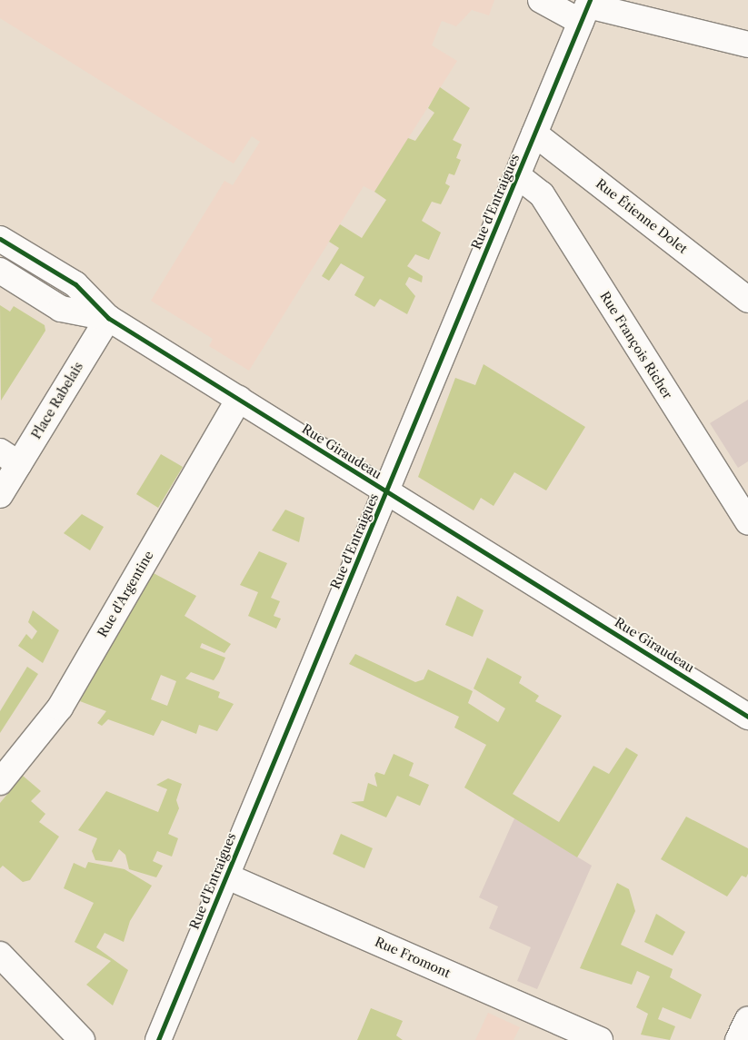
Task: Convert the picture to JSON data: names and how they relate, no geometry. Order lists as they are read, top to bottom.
{
  "streets": {
    "street": [
      "Rue d'Entraigues",
      "Rue Étienne Dolet",
      "Rue François Richer",
      "Place Rabelais",
      "Rue Giraudeau",
      "Rue d'Argentine",
      "Rue Fromont"
    ]
  },
  "crossings": [
    ["Rue d'Entraigues", "Rue Étienne Dolet"],
    ["Rue d'Entraigues", "Rue François Richer"],
    ["Rue d'Entraigues", "Rue Giraudeau"],
    ["Rue d'Entraigues", "Rue Fromont"],
    ["Place Rabelais", "Rue Giraudeau"],
    ["Rue Giraudeau", "Rue d'Argentine"]
  ]
}
